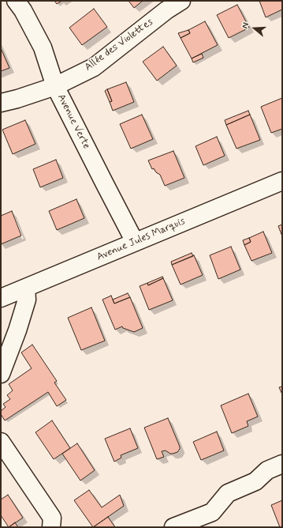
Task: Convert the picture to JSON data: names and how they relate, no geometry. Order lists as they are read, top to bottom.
{
  "streets": {
    "street": ["Allée des Violettes", "Avenue Verte", "Avenue Jules Marquis"]
  },
  "crossings": [
    ["Allée des Violettes", "Avenue Verte"],
    ["Avenue Verte", "Avenue Jules Marquis"]
  ],
  "north": "left"
}
